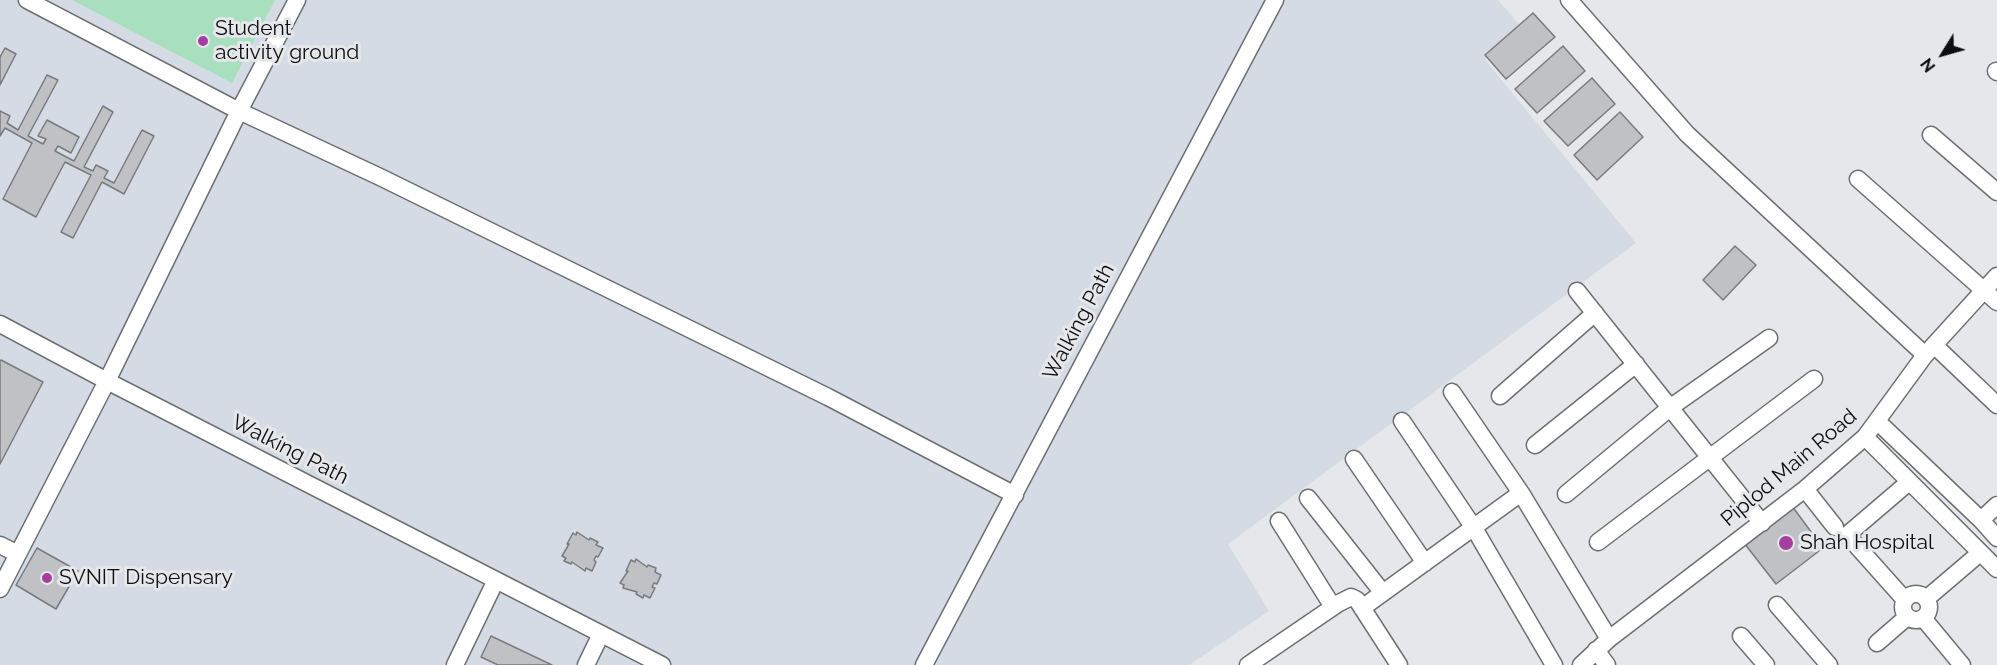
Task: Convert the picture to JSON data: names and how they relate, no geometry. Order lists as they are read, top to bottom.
{
  "streets": {
    "street": ["Walking Path", "Piplod Main Road"]
  },
  "places": ["Student activity ground", "Shah Hospital", "SVNIT Dispensary"],
  "north": "bottom left"
}
